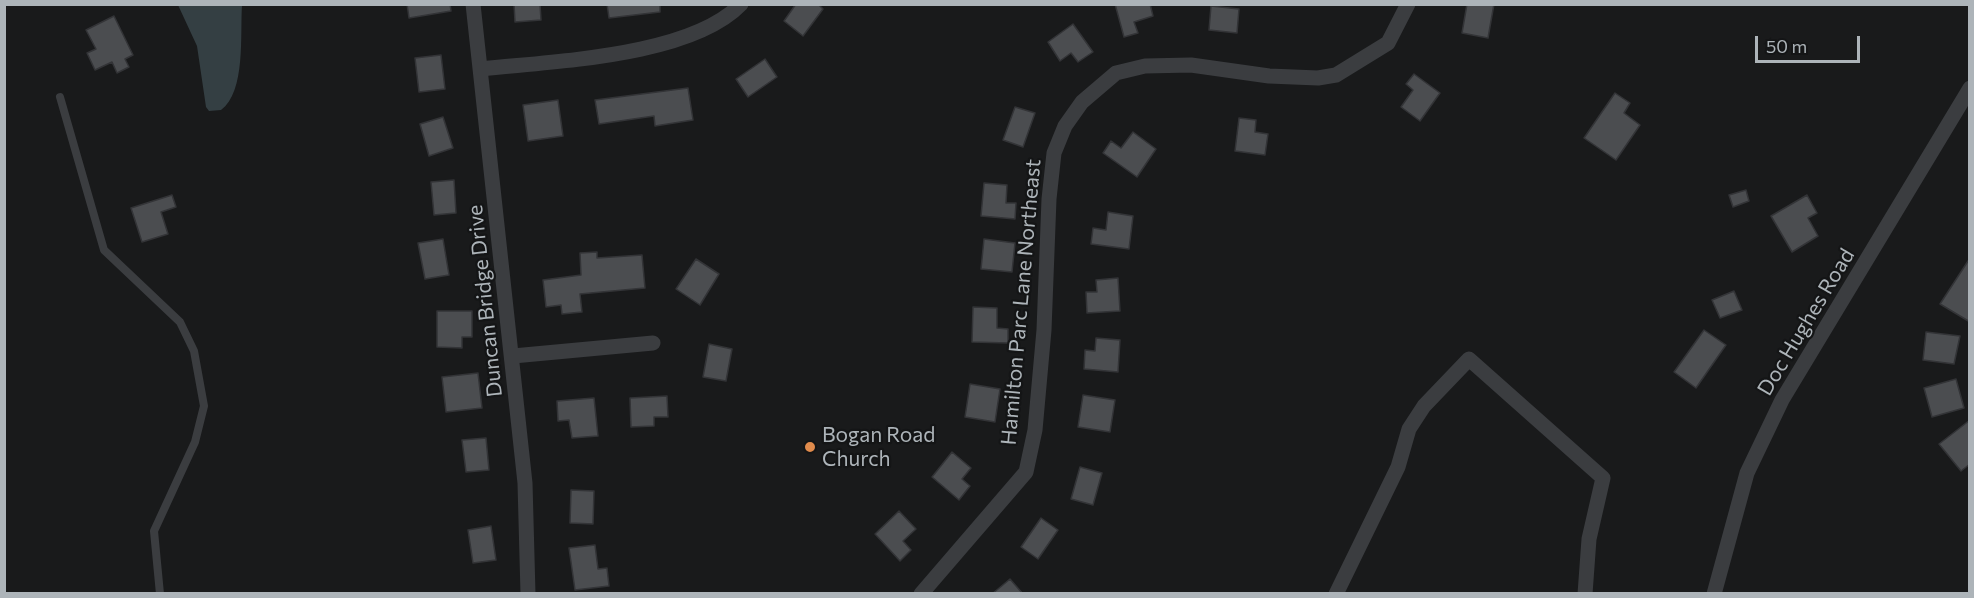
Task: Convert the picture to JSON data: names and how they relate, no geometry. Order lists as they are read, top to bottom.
{
  "streets": {
    "street": ["Duncan Bridge Drive", "Hamilton Parc Lane Northeast", "Doc Hughes Road"]
  },
  "places": ["Bogan Road Church"],
  "scale_bar": "50 m"
}
